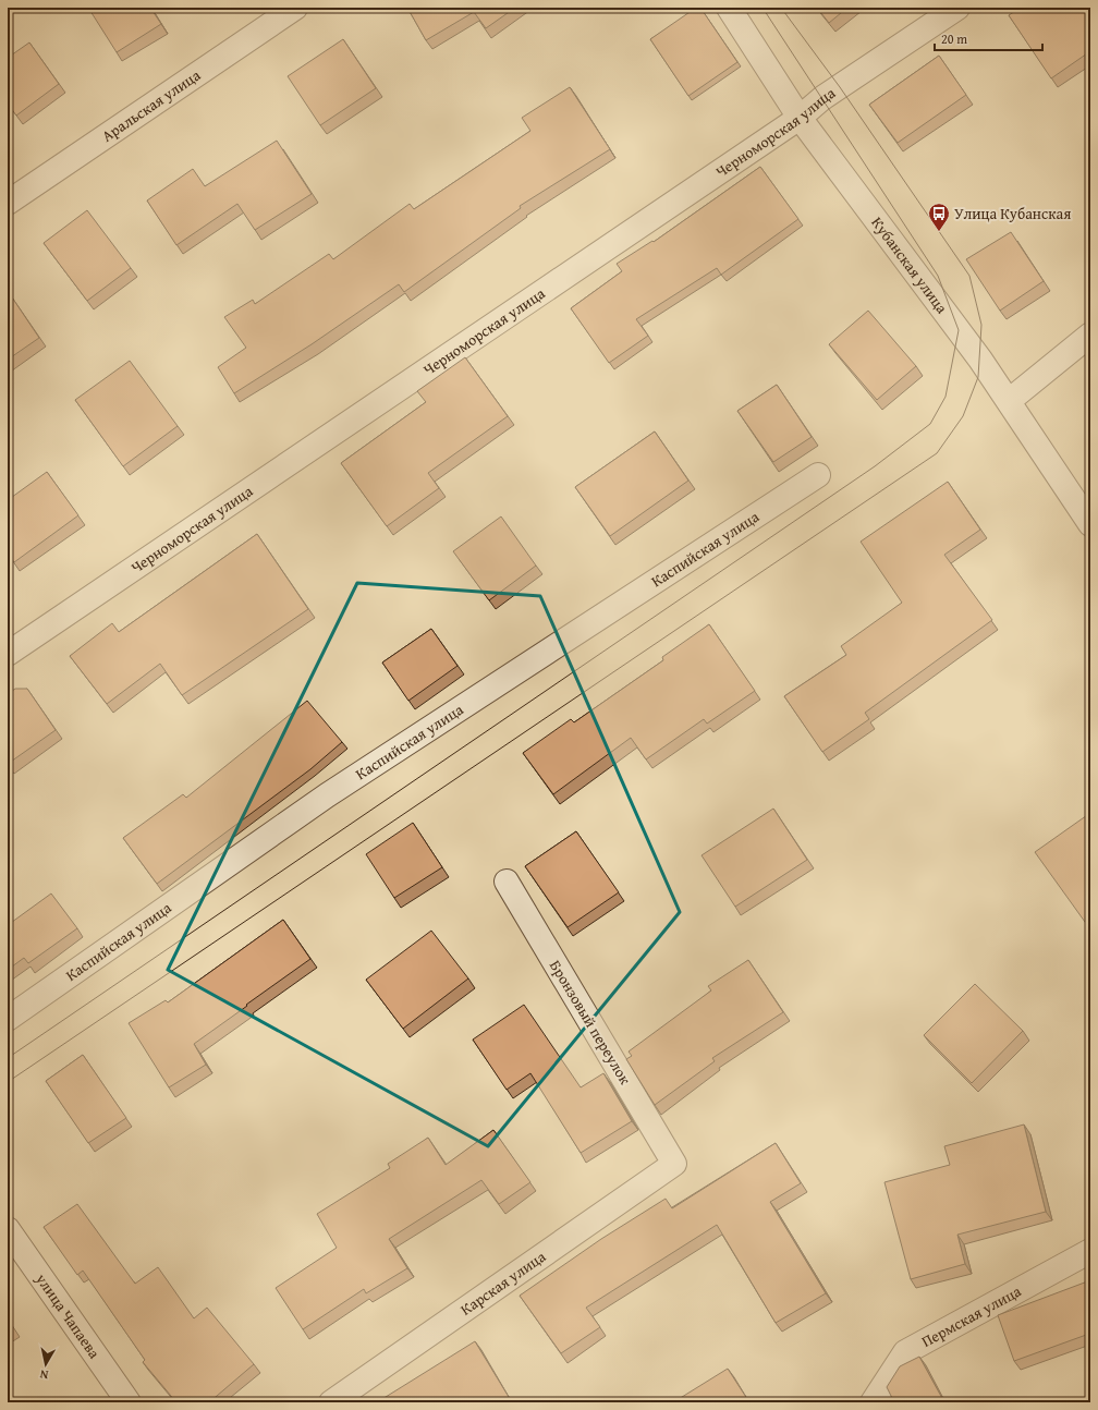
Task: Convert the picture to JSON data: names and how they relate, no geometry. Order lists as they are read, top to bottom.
{
  "streets": {
    "street": [
      "Аральская улица",
      "Черноморская улица",
      "Кубанская улица",
      "Каспийская улица",
      "Бронзовый переулок",
      "Карская улица",
      "Пермская улица",
      "улица Чапаева"
    ]
  },
  "crossings": [
    ["Черноморская улица", "Кубанская улица"],
    ["Бронзовый переулок", "Карская улица"]
  ],
  "places": {
    "bus stop": ["Улица Кубанская"]
  },
  "scale_bar": "20 m",
  "north": "bottom"
}
